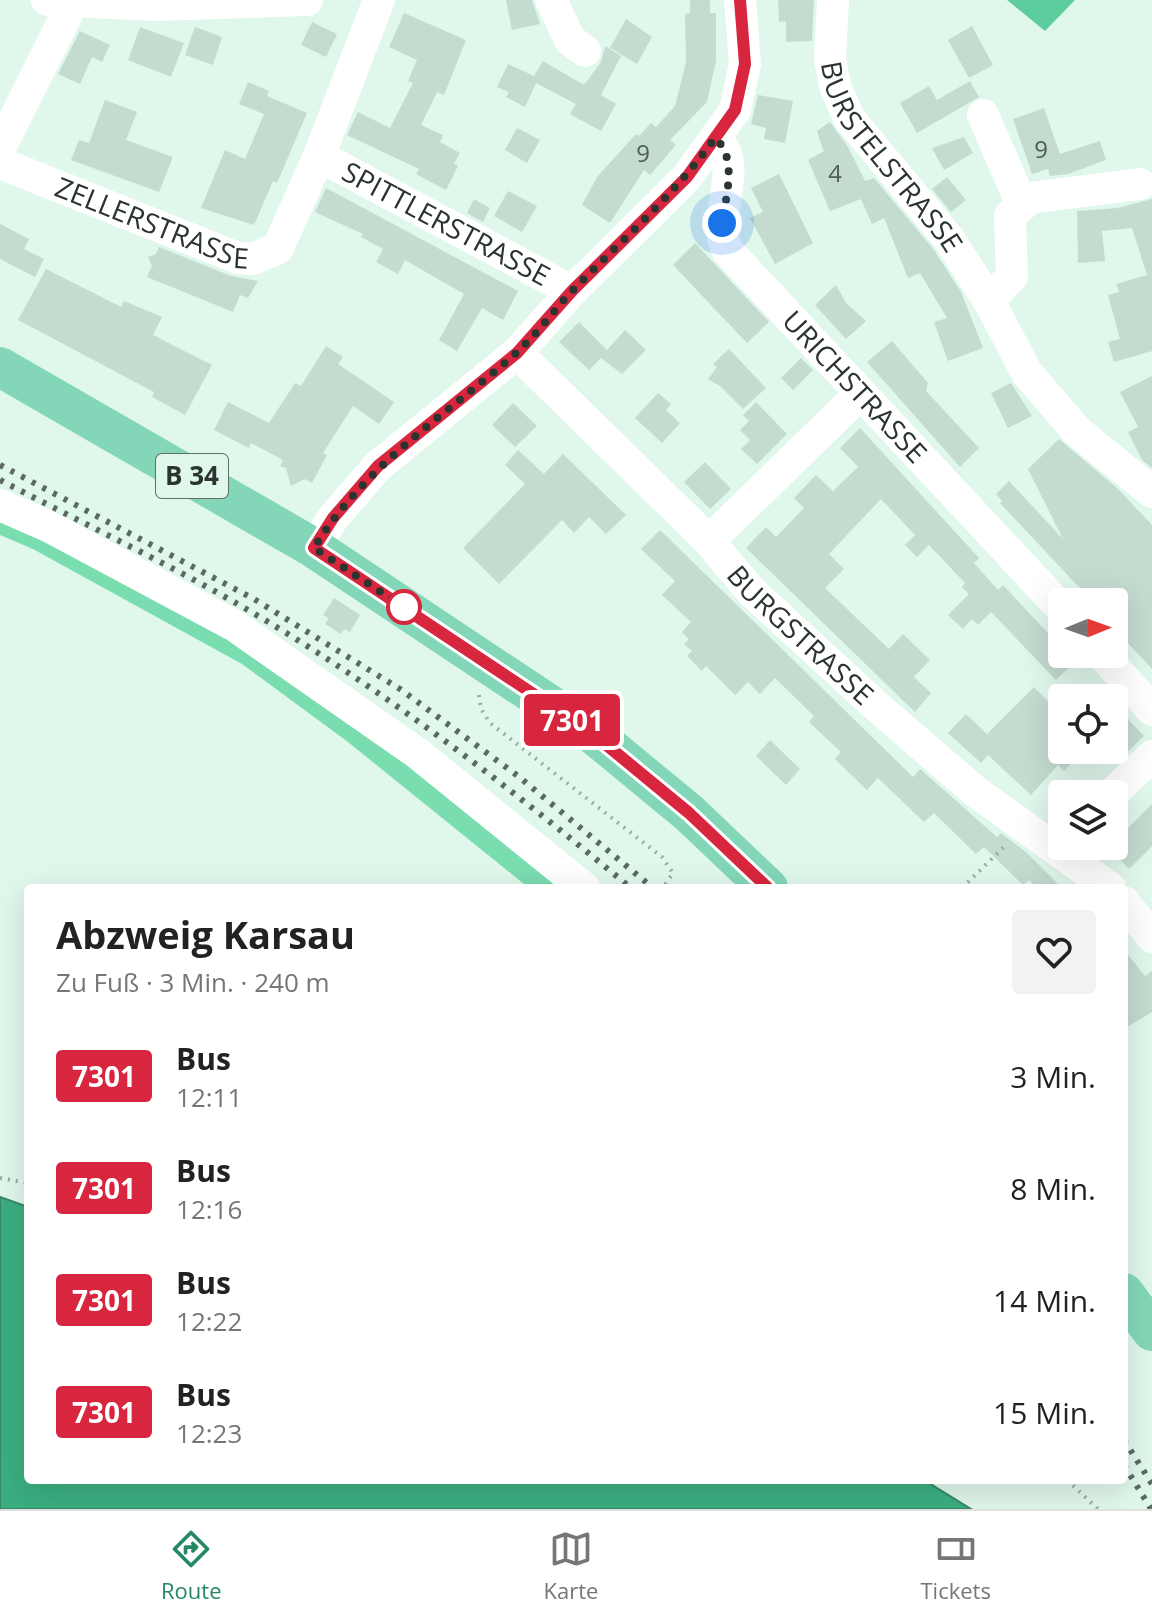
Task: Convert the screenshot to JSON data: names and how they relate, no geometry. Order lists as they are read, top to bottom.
{
  "streets": {
    "main road": ["B 34"],
    "street": [
      "BURSTELSTRASSE",
      "ZELLERSTRASSE",
      "SPITTLERSTRASSE",
      "URICHSTRASSE",
      "BURGSTRASSE"
    ]
  },
  "crossings": [
    ["ZELLERSTRASSE", "SPITTLERSTRASSE"]
  ],
  "lines": ["bus line 7301"],
  "house_numbers": ["9", "9", "4"],
  "north": "right",
  "page": {
    "on_map": "7301",
    "heading": ["Abzweig Karsau", "Zu Fuß · 3 Min. · 240 m"],
    "list": [
      {
        "mark": "7301",
        "name": "Bus",
        "note": "12:11",
        "value": "3 Min."
      },
      {
        "mark": "7301",
        "name": "Bus",
        "note": "12:16",
        "value": "8 Min."
      },
      {
        "mark": "7301",
        "name": "Bus",
        "note": "12:22",
        "value": "14 Min."
      },
      {
        "mark": "7301",
        "name": "Bus",
        "note": "12:23",
        "value": "15 Min."
      }
    ],
    "tabs": ["Route", "Karte", "Tickets"]
  }
}
